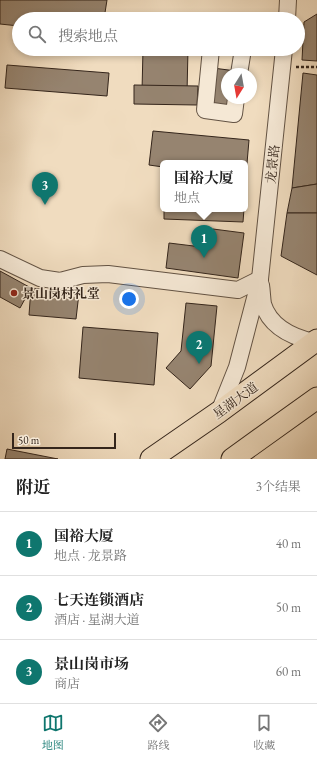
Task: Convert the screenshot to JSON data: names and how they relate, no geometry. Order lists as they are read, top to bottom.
{
  "streets": {
    "main road": ["星湖大道"],
    "street": ["龙景路"]
  },
  "places": ["景山岗村礼堂"],
  "scale_bar": "50 m",
  "north": "bottom",
  "page": {
    "search": "搜索地点",
    "popup": ["国裕大厦", "地点"],
    "pins": ["3", "1", "2"],
    "scale": "50 m",
    "heading": ["附近", "3个结果"],
    "list": [
      {
        "mark": "1",
        "name": "国裕大厦",
        "note": "地点 · 龙景路",
        "value": "40 m"
      },
      {
        "mark": "2",
        "name": "七天连锁酒店",
        "note": "酒店 · 星湖大道",
        "value": "50 m"
      },
      {
        "mark": "3",
        "name": "景山岗市场",
        "note": "商店",
        "value": "60 m"
      }
    ],
    "nav": ["地图", "路线", "收藏"]
  }
}
